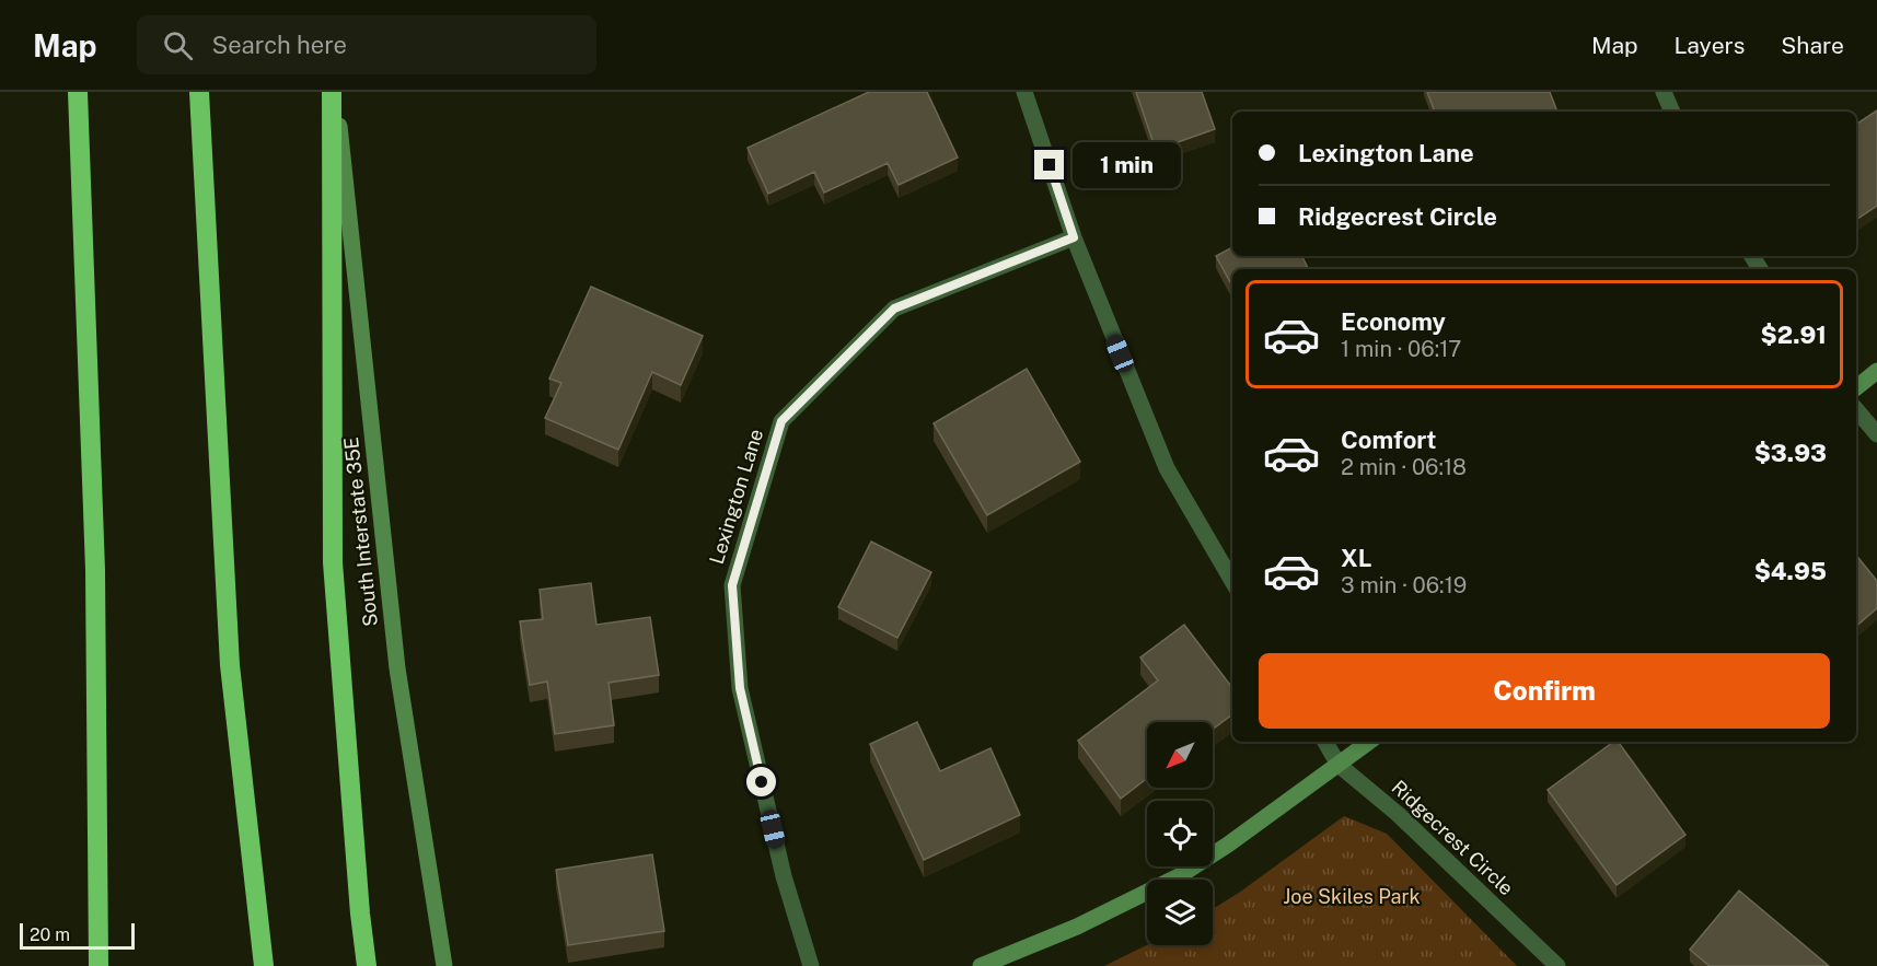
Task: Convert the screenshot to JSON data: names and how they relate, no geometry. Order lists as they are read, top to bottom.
{
  "streets": {
    "main road": ["South Interstate 35E"],
    "street": ["Lexington Lane", "Ridgecrest Circle"]
  },
  "parks": ["Joe Skiles Park"],
  "scale_bar": "20 m",
  "north": "bottom left",
  "page": {
    "header": "Map",
    "search": "Search here",
    "nav": ["Map", "Layers", "Share"],
    "banner": ["Lexington Lane", "Ridgecrest Circle"],
    "bubble": "1 min",
    "list": [
      {
        "name": "Economy",
        "note": "1 min · 06:17",
        "value": "$2.91"
      },
      {
        "name": "Comfort",
        "note": "2 min · 06:18",
        "value": "$3.93"
      },
      {
        "name": "XL",
        "note": "3 min · 06:19",
        "value": "$4.95"
      }
    ],
    "buttons": "Confirm",
    "scale": "20 m"
  }
}
